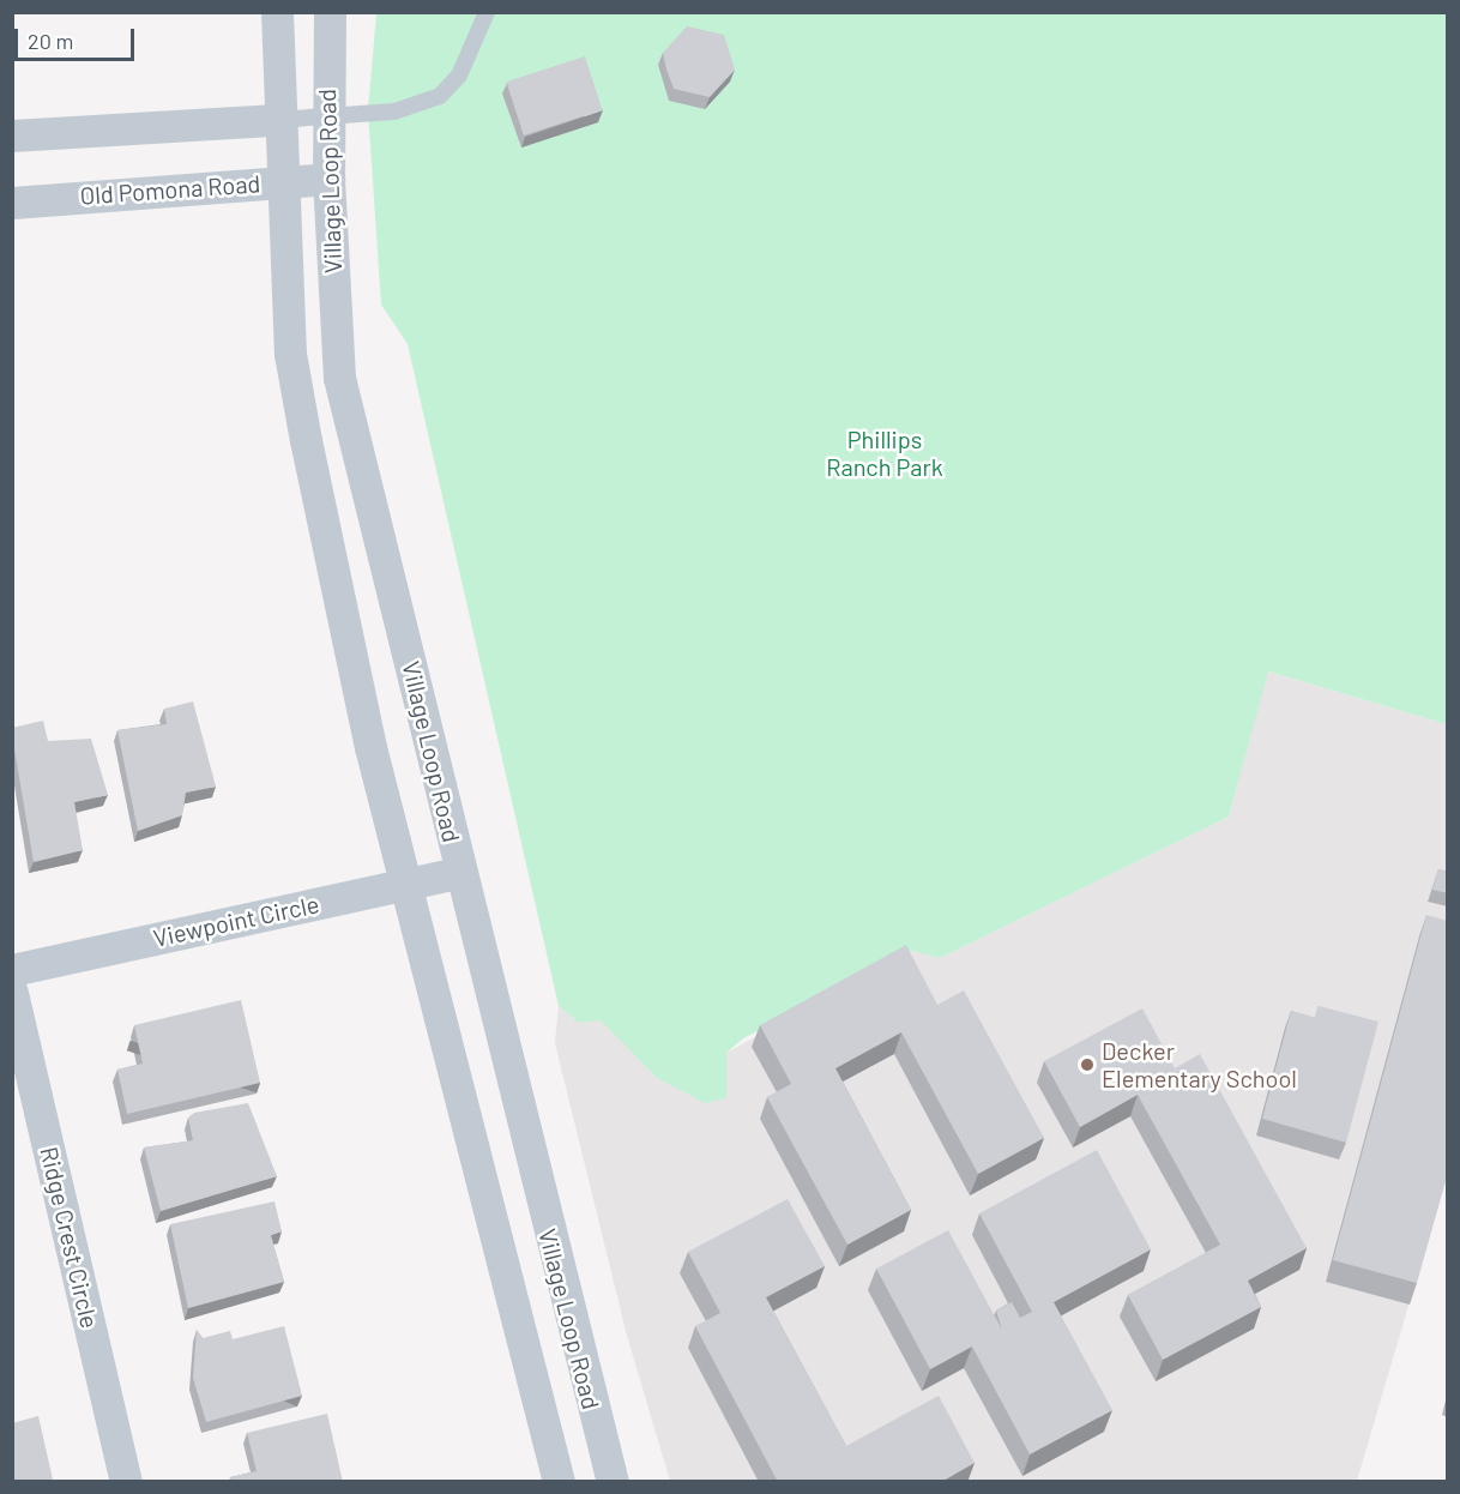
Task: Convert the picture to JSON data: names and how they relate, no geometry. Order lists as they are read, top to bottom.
{
  "streets": {
    "street": [
      "Village Loop Road",
      "Old Pomona Road",
      "Viewpoint Circle",
      "Ridge Crest Circle"
    ]
  },
  "crossings": [
    ["Village Loop Road", "Old Pomona Road"],
    ["Village Loop Road", "Viewpoint Circle"]
  ],
  "parks": ["Phillips Ranch Park"],
  "places": ["Decker Elementary School"],
  "scale_bar": "20 m"
}
